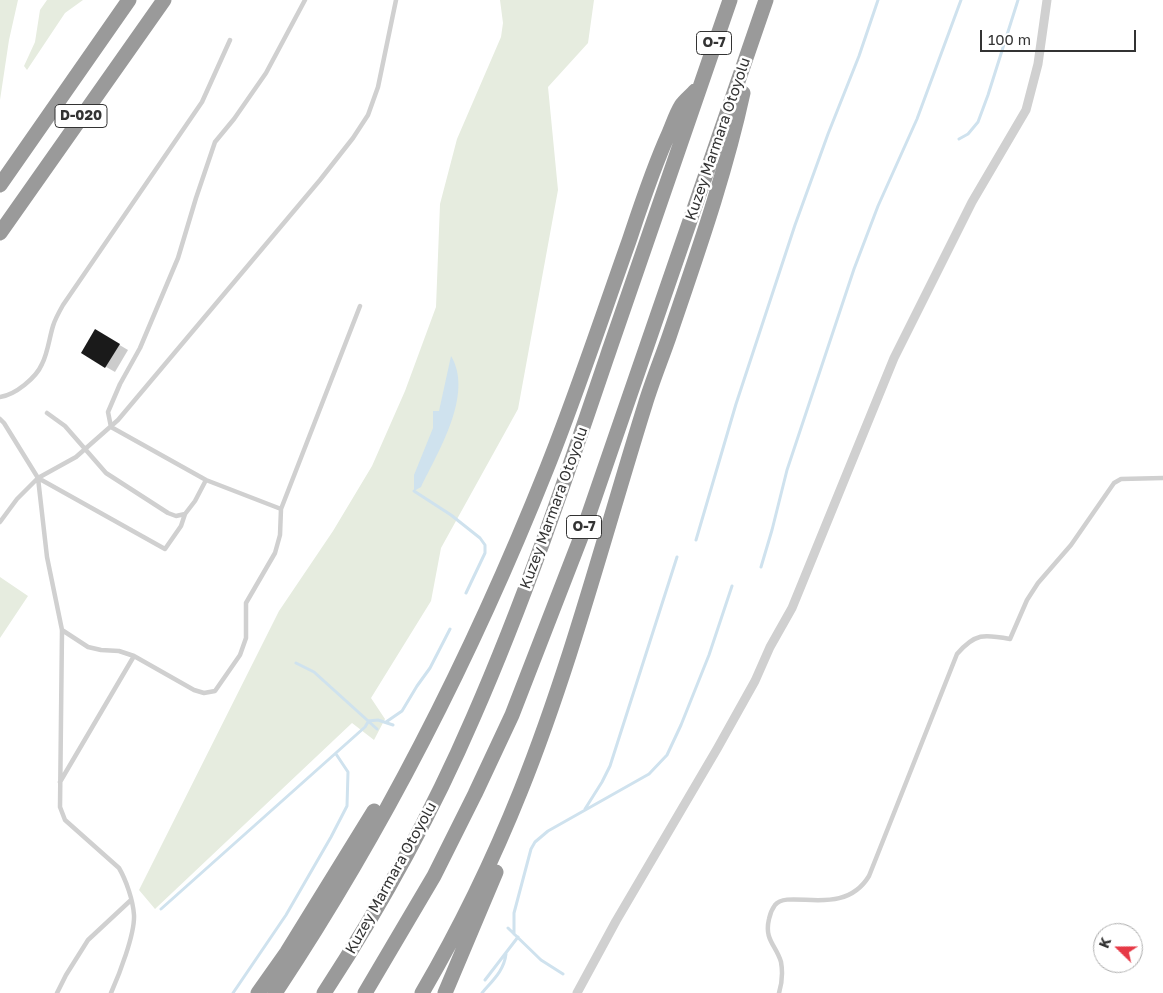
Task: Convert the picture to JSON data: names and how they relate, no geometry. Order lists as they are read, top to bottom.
{
  "streets": {
    "highway": ["O-7", "D-020", "Kuzey Marmara Otoyolu"]
  },
  "scale_bar": "100 m",
  "north": "left"
}
